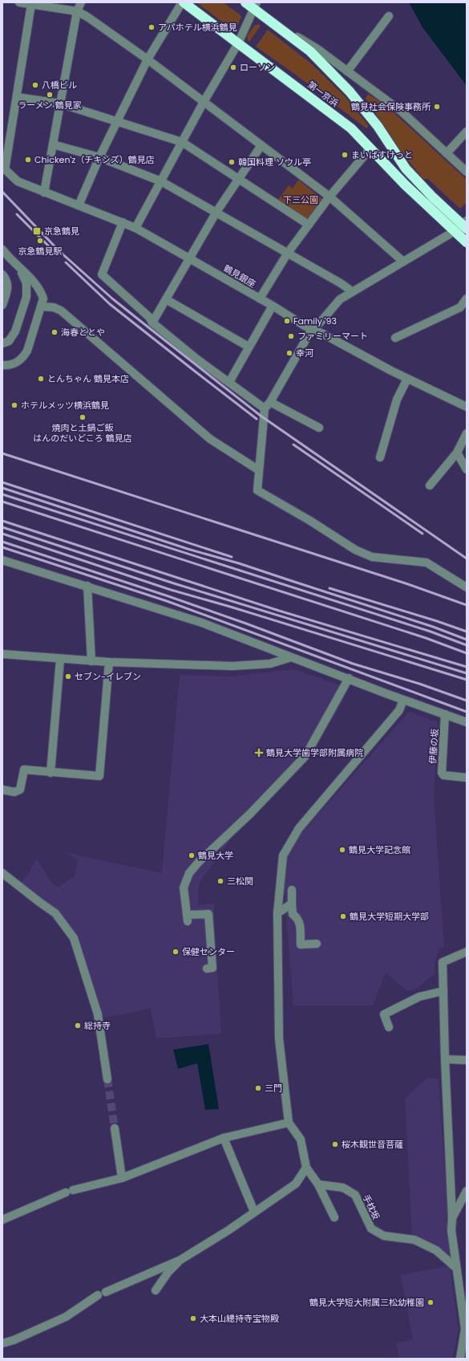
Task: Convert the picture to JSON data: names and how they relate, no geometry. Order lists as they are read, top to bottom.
{
  "streets": {
    "highway": ["第一京浜"],
    "street": ["鶴見銀座", "伊藤の坂", "手枕坂"]
  },
  "parks": ["下三公園"],
  "places": {
    "other": [
      "アパホテル横浜鶴見",
      "ローソン",
      "八橋ビル",
      "ラーメン 鶴見家",
      "鶴見社会保険事務所",
      "まいばすけっと",
      "Chicken'z（チキンズ）鶴見店",
      "韓国料理 ソウル亭",
      "京急鶴見駅",
      "Family '93",
      "海春ととや",
      "ファミリーマート",
      "幸河",
      "とんちゃん 鶴見本店",
      "ホテルメッツ横浜鶴見",
      "焼肉と土鍋ご飯 はんのだいどころ 鶴見店",
      "セブン-イレブン",
      "鶴見大学記念館",
      "鶴見大学",
      "三松関",
      "鶴見大学短期大学部",
      "保健センター",
      "総持寺",
      "三門",
      "桜木観世音菩薩",
      "鶴見大学短大附属三松幼稚園",
      "大本山總持寺宝物殿"
    ],
    "transit": ["京急鶴見"],
    "health": ["鶴見大学歯学部附属病院"]
  }
}
